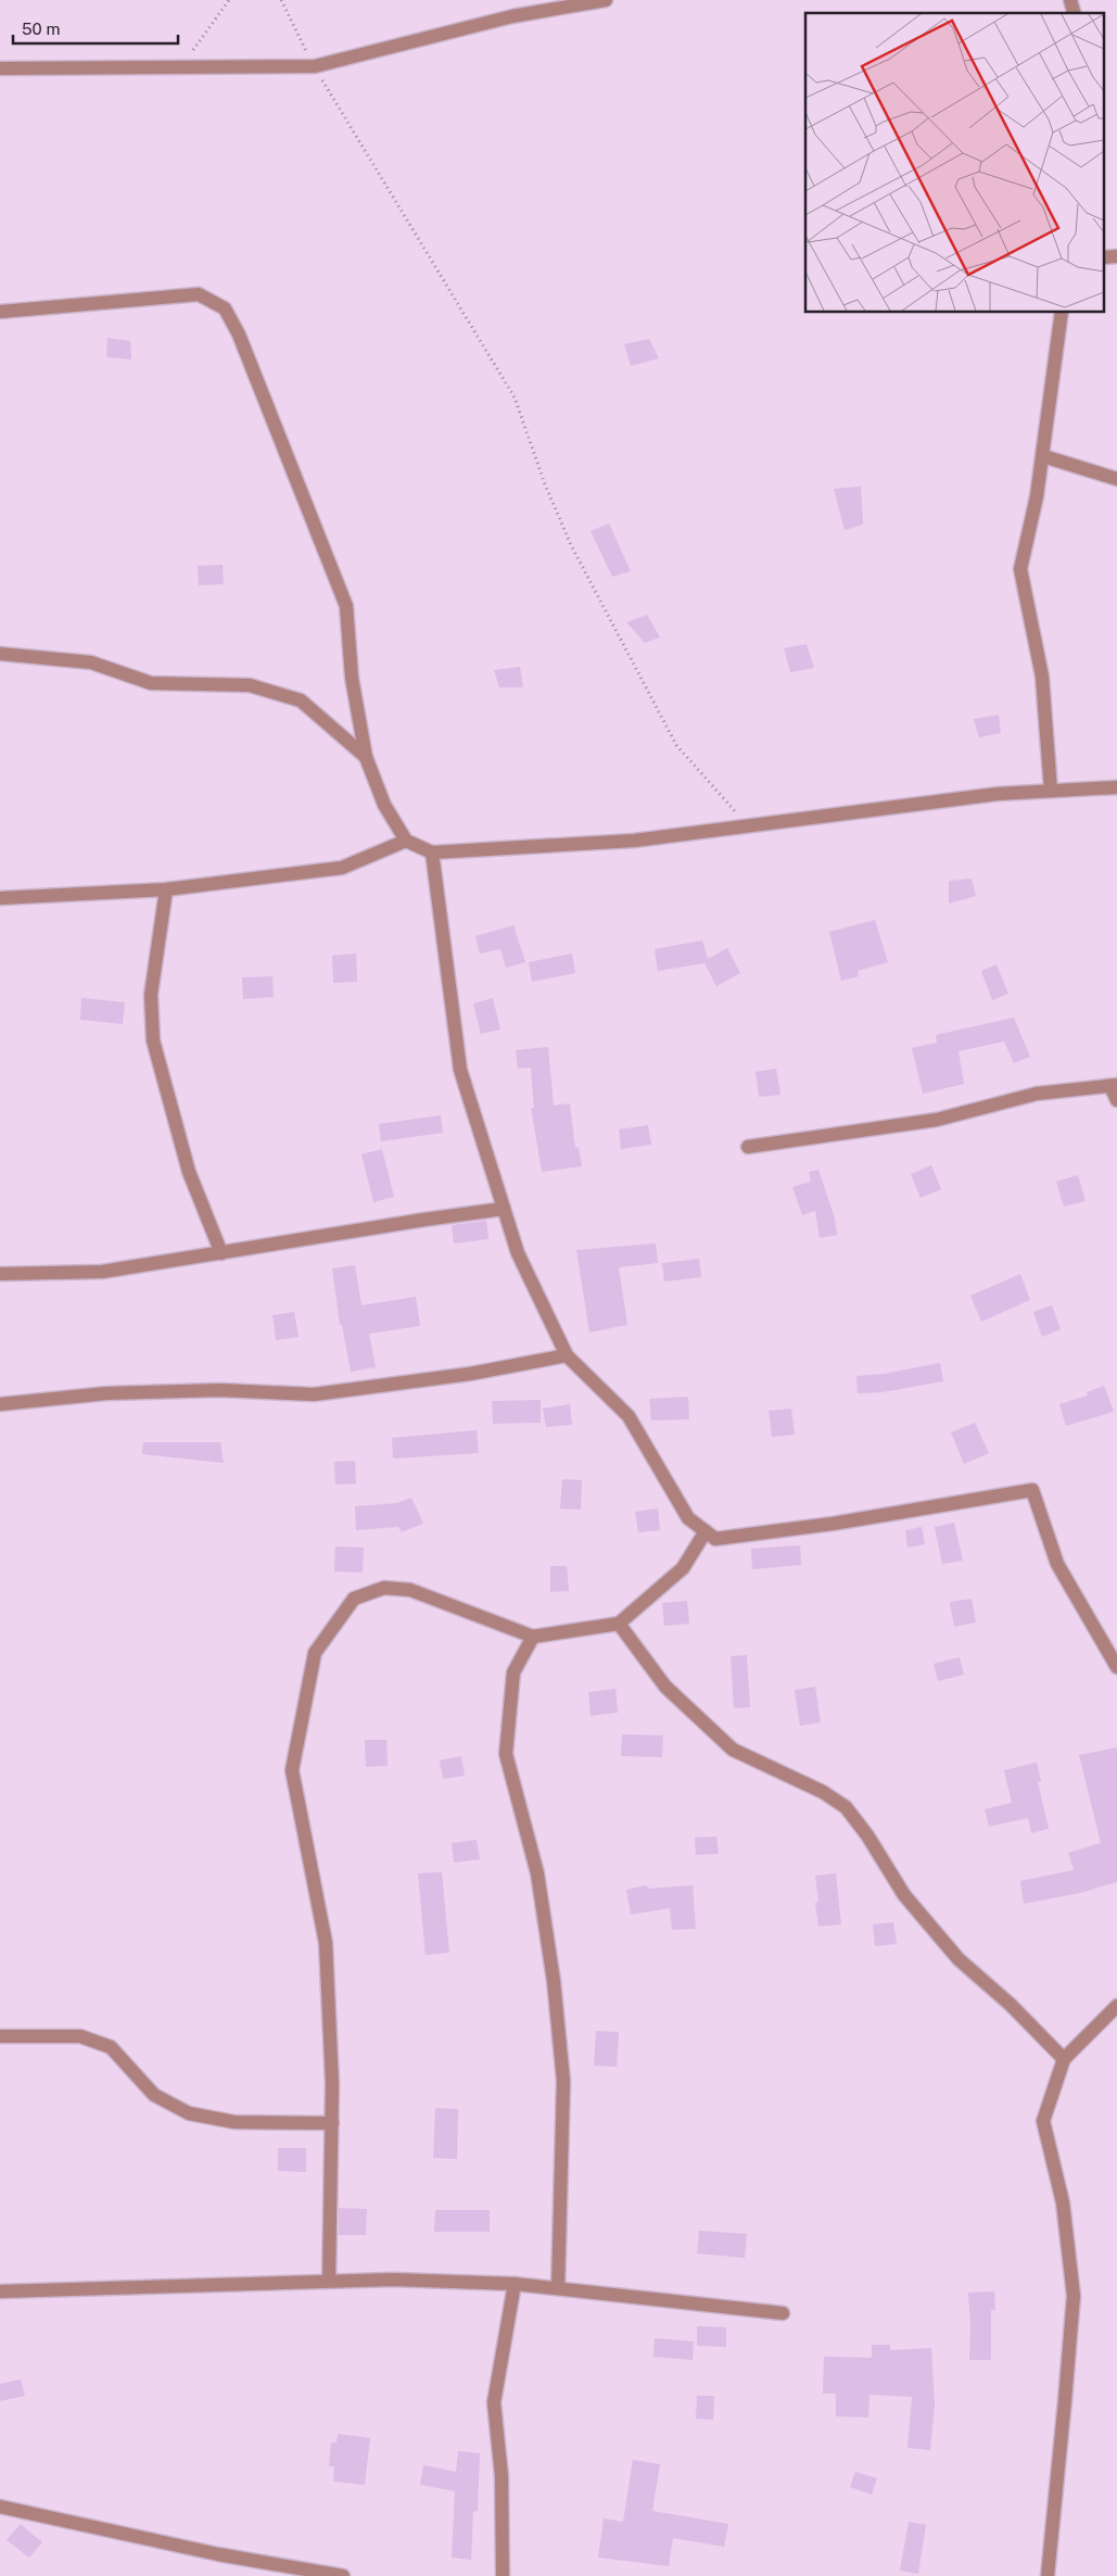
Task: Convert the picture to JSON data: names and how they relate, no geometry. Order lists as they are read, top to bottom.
{
  "scale_bar": "50 m"
}
